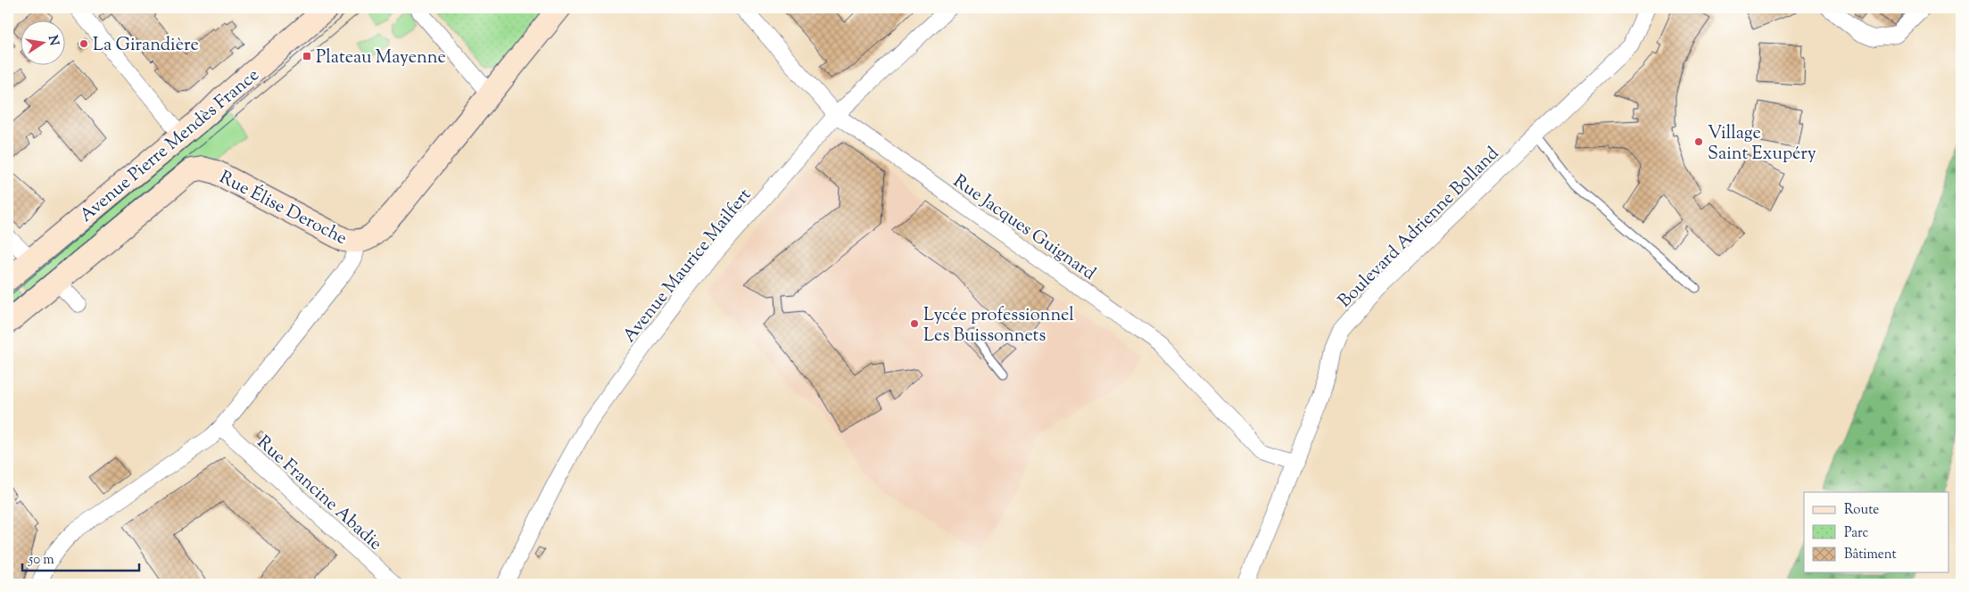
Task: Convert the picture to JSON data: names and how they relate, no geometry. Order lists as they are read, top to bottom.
{
  "streets": {
    "main road": ["Avenue Pierre Mendès France", "Rue Élise Deroche"],
    "street": [
      "Rue Jacques Guignard",
      "Boulevard Adrienne Bolland",
      "Avenue Maurice Mailfert",
      "Rue Francine Abadie"
    ]
  },
  "crossings": [
    ["Rue Jacques Guignard", "Boulevard Adrienne Bolland"],
    ["Rue Jacques Guignard", "Avenue Maurice Mailfert"]
  ],
  "places": {
    "other": ["La Girandière", "Village Saint Exupéry", "Lycée professionnel Les Buissonnets"],
    "transit": ["Plateau Mayenne"]
  },
  "legend": ["Route", "Parc", "Bâtiment"],
  "scale_bar": "50 m",
  "north": "right"
}
